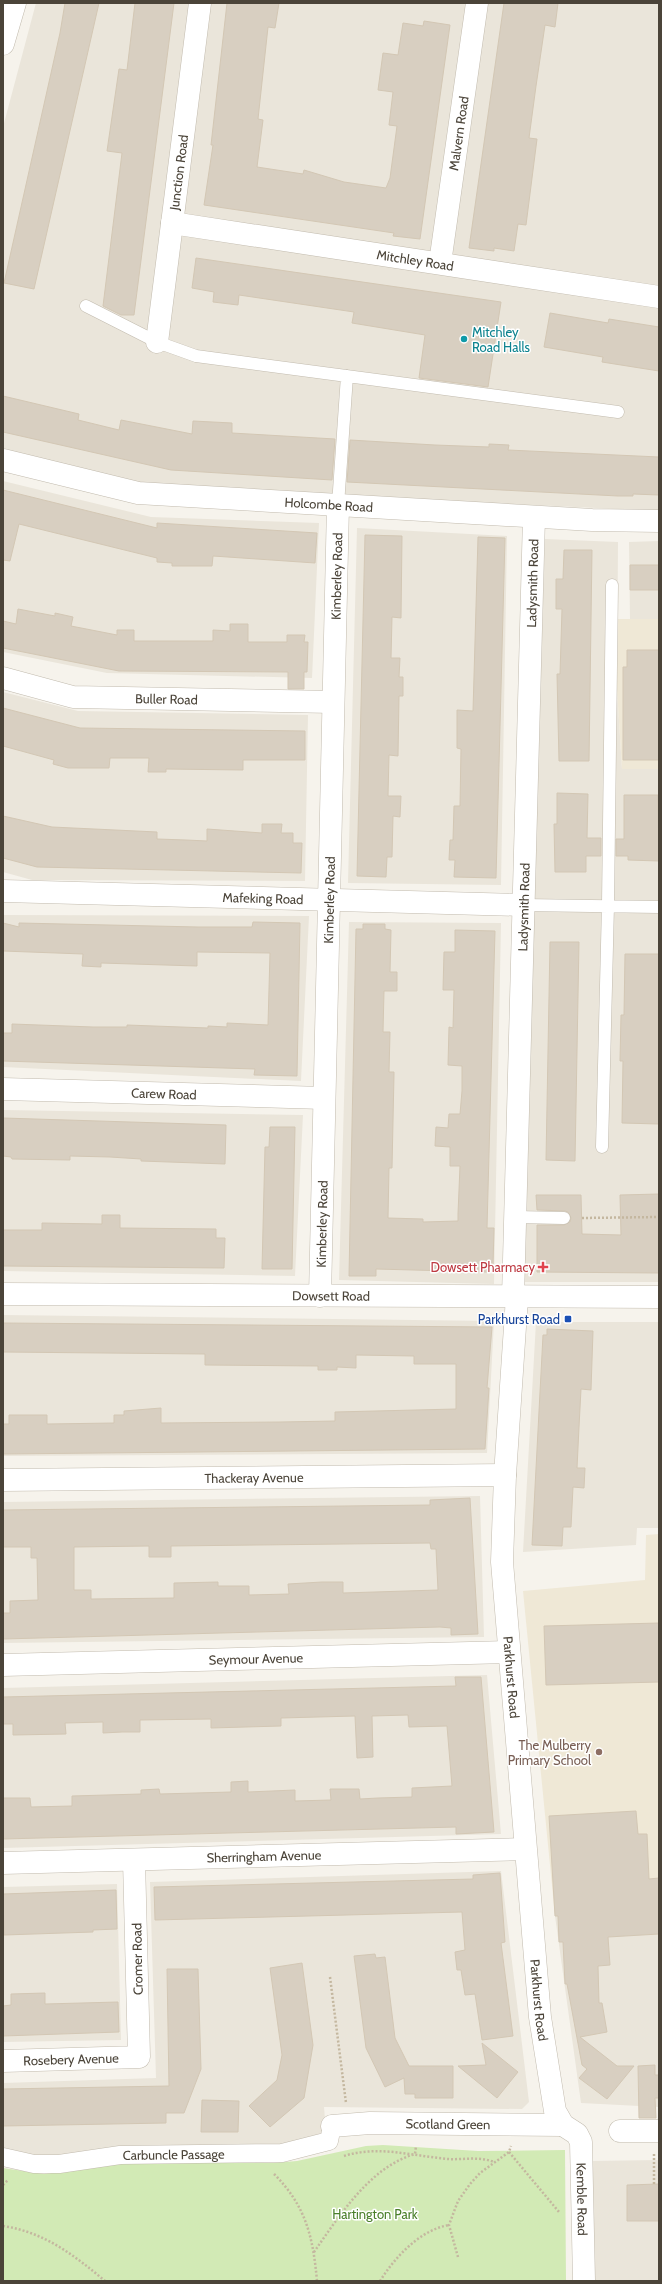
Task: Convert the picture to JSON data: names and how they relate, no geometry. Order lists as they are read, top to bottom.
{
  "streets": {
    "street": [
      "Malvern Road",
      "Junction Road",
      "Mitchley Road",
      "Holcombe Road",
      "Kimberley Road",
      "Ladysmith Road",
      "Buller Road",
      "Mafeking Road",
      "Carew Road",
      "Dowsett Road",
      "Thackeray Avenue",
      "Seymour Avenue",
      "Parkhurst Road",
      "Sherringham Avenue",
      "Cromer Road",
      "Rosebery Avenue",
      "Scotland Green",
      "Carbuncle Passage",
      "Kemble Road"
    ]
  },
  "crossings": [
    ["Malvern Road", "Mitchley Road"],
    ["Junction Road", "Mitchley Road"],
    ["Holcombe Road", "Kimberley Road"],
    ["Holcombe Road", "Ladysmith Road"],
    ["Kimberley Road", "Buller Road"],
    ["Kimberley Road", "Mafeking Road"],
    ["Kimberley Road", "Carew Road"],
    ["Kimberley Road", "Dowsett Road"],
    ["Ladysmith Road", "Mafeking Road"],
    ["Ladysmith Road", "Dowsett Road"],
    ["Ladysmith Road", "Parkhurst Road"],
    ["Dowsett Road", "Parkhurst Road"],
    ["Thackeray Avenue", "Parkhurst Road"],
    ["Seymour Avenue", "Parkhurst Road"],
    ["Parkhurst Road", "Sherringham Avenue"],
    ["Parkhurst Road", "Scotland Green"],
    ["Parkhurst Road", "Kemble Road"],
    ["Sherringham Avenue", "Cromer Road"],
    ["Cromer Road", "Rosebery Avenue"],
    ["Scotland Green", "Carbuncle Passage"],
    ["Scotland Green", "Kemble Road"]
  ],
  "parks": ["Hartington Park"],
  "places": {
    "other": ["Mitchley Road Halls", "The Mulberry Primary School"],
    "health": ["Dowsett Pharmacy"],
    "transit": ["Parkhurst Road"]
  }
}
